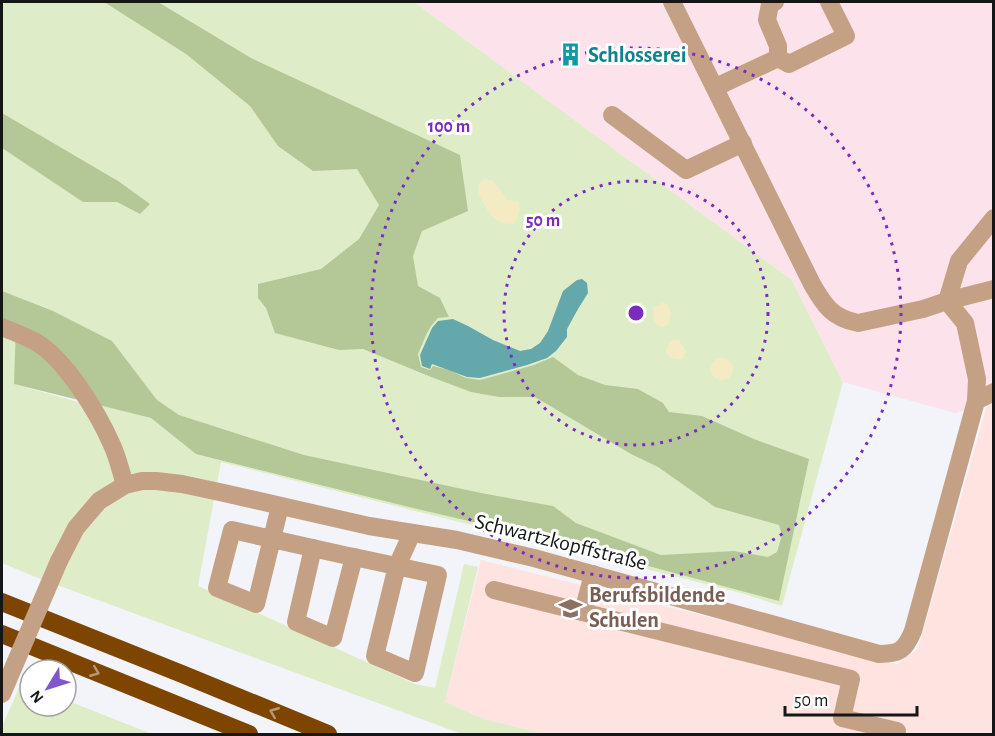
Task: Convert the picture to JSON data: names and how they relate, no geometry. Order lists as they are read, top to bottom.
{
  "streets": {
    "street": ["Schwartzkopffstraße"]
  },
  "places": {
    "building": ["Schlosserei"],
    "school or university": ["Berufsbildende Schulen"]
  },
  "scale_bar": "50 m",
  "north": "bottom left",
  "rings": ["100 m", "50 m"]
}
